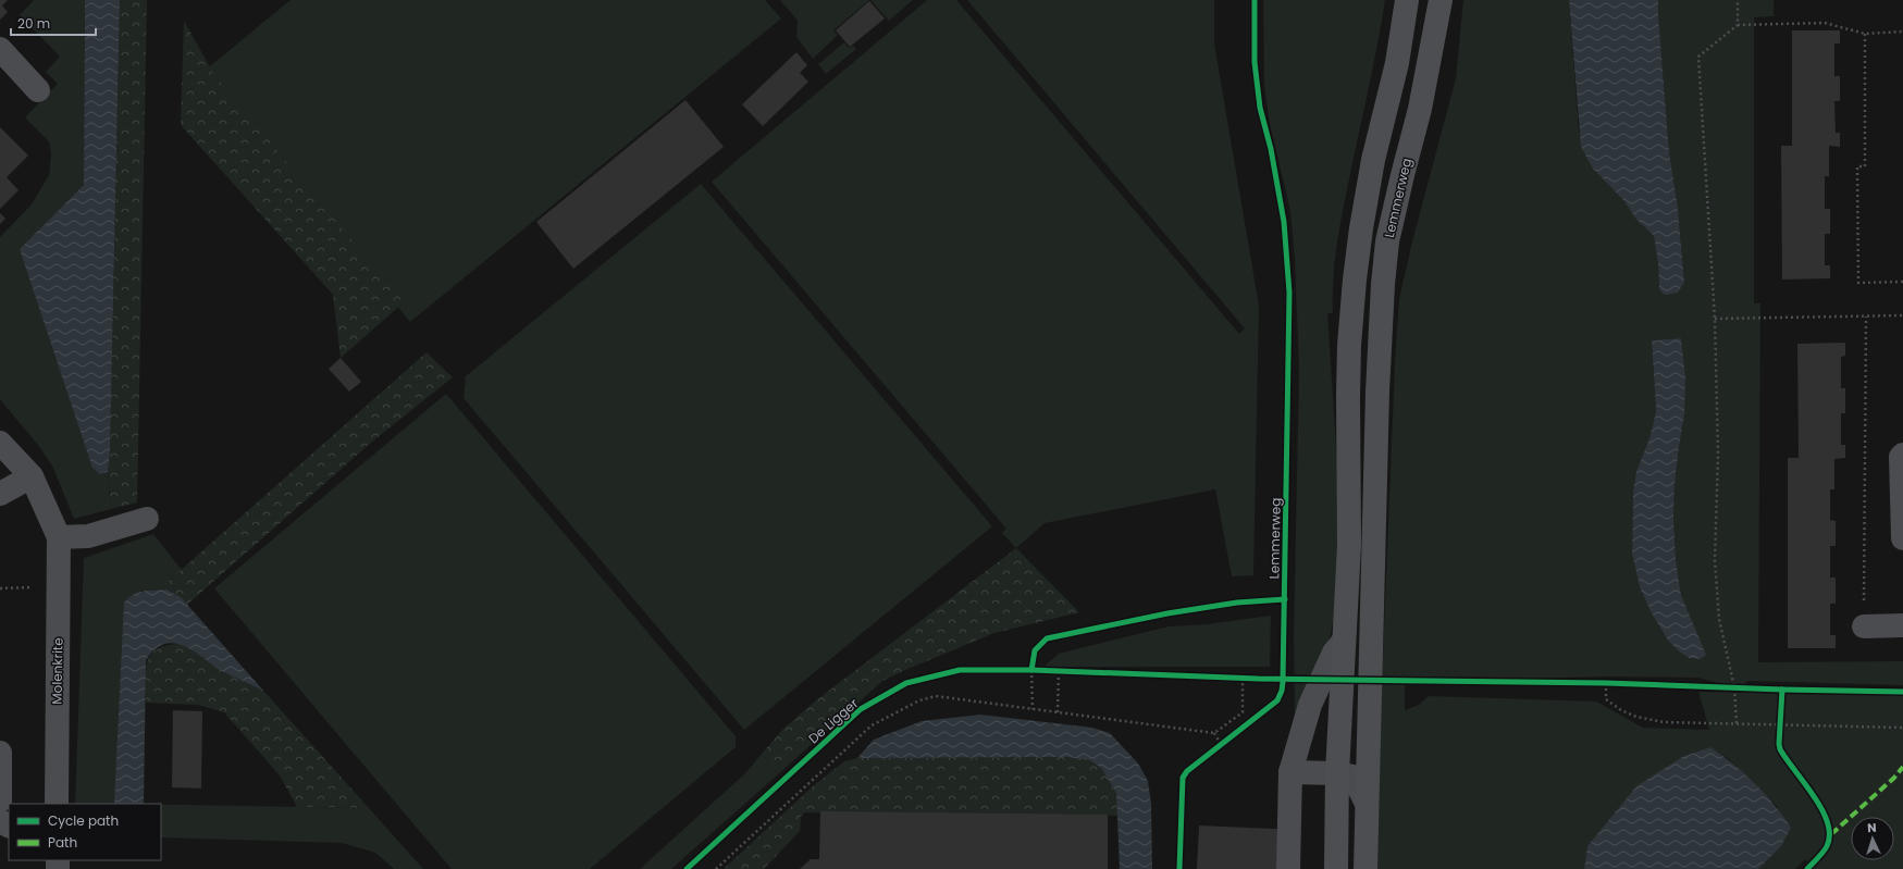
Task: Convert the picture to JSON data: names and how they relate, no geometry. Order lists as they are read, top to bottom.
{
  "streets": {
    "main road": ["Lemmerweg"],
    "street": ["Molenkrite"],
    "cycle path": ["De Ligger"]
  },
  "legend": ["Cycle path", "Path"],
  "scale_bar": "20 m",
  "north": "top"
}
